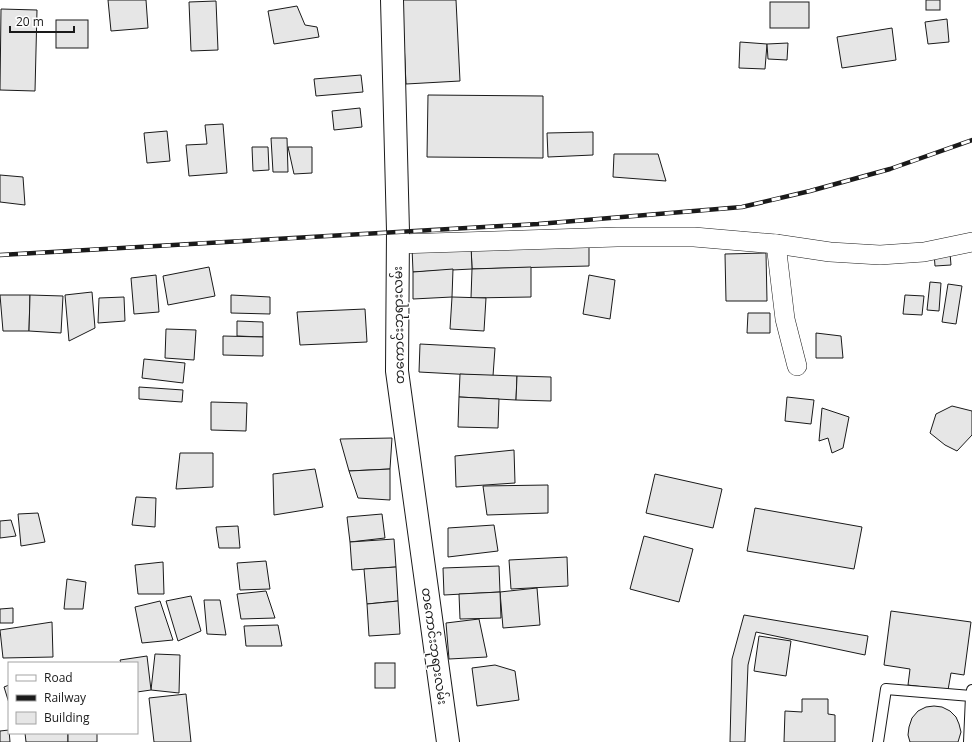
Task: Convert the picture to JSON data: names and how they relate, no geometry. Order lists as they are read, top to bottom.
{
  "streets": {
    "main road": ["တကောင်းဘုရားလမ်း"]
  },
  "legend": ["Road", "Railway", "Building"],
  "scale_bar": "20 m"
}
